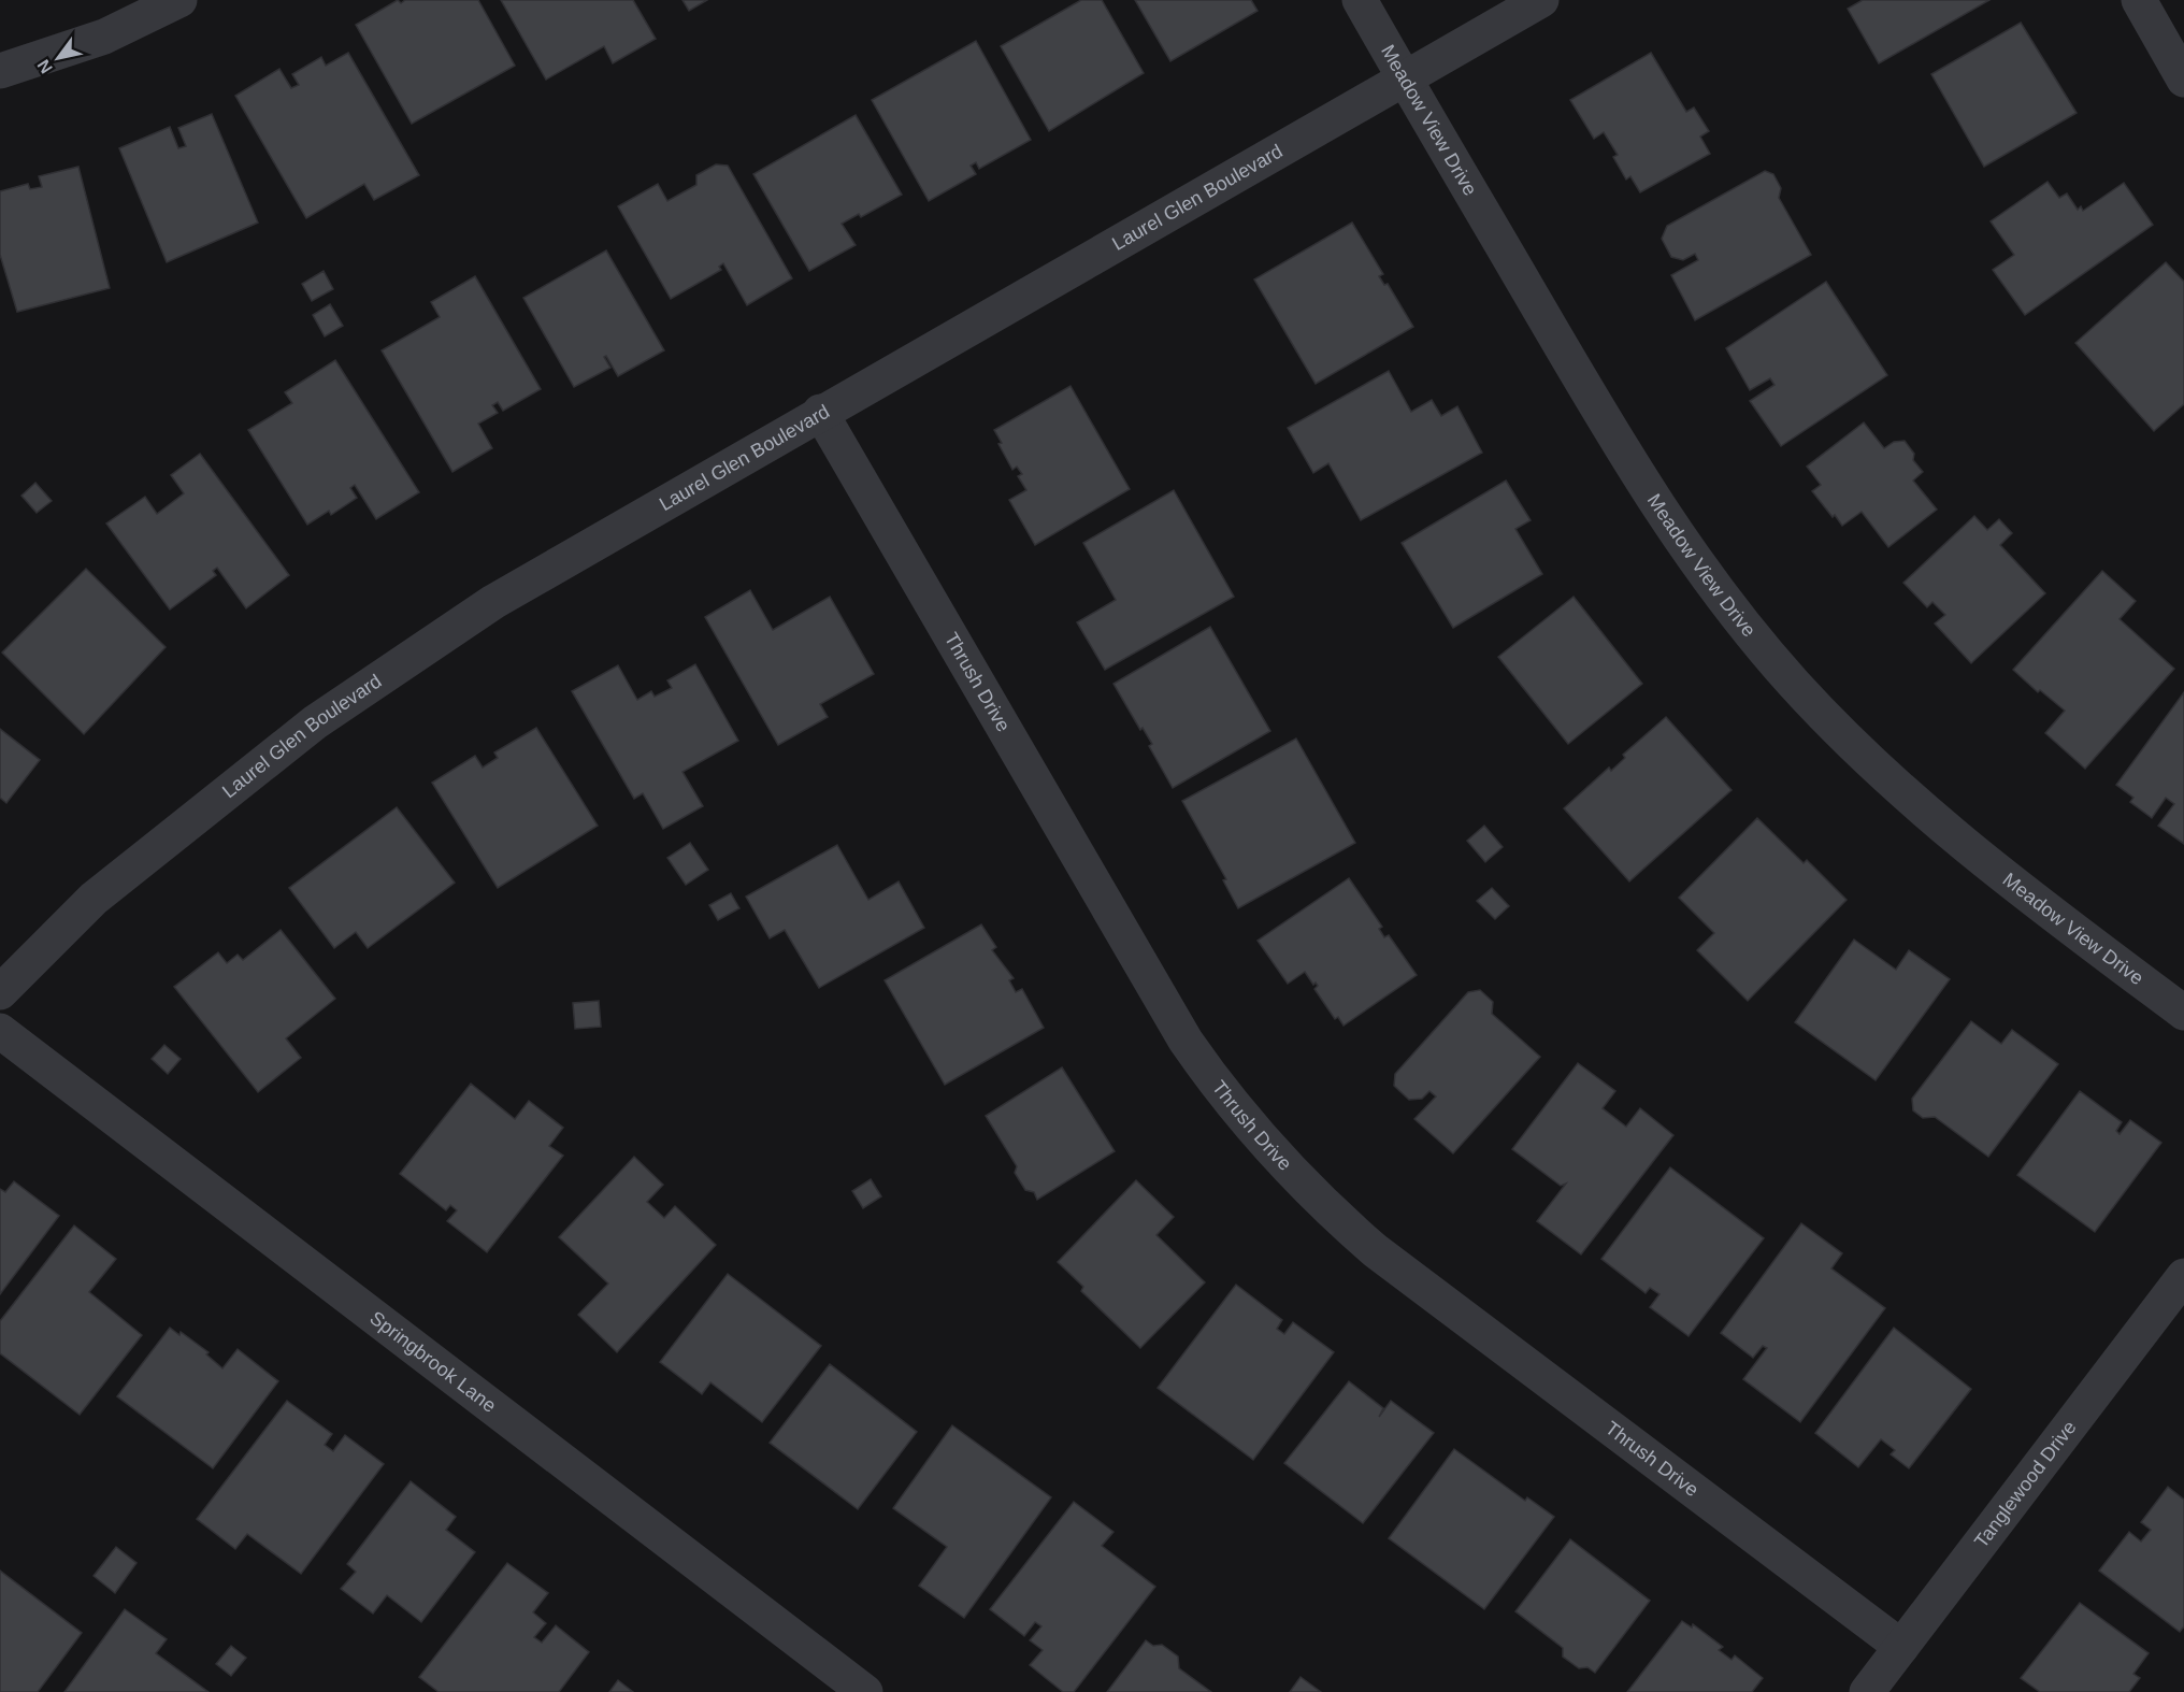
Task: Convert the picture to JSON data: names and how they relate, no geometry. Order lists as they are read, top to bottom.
{
  "streets": {
    "street": [
      "Meadow View Drive",
      "Laurel Glen Boulevard",
      "Thrush Drive",
      "Springbrook Lane",
      "Tanglewood Drive"
    ]
  },
  "crossings": [
    ["Meadow View Drive", "Laurel Glen Boulevard"],
    ["Laurel Glen Boulevard", "Thrush Drive"],
    ["Thrush Drive", "Tanglewood Drive"]
  ],
  "north": "bottom left"
}
